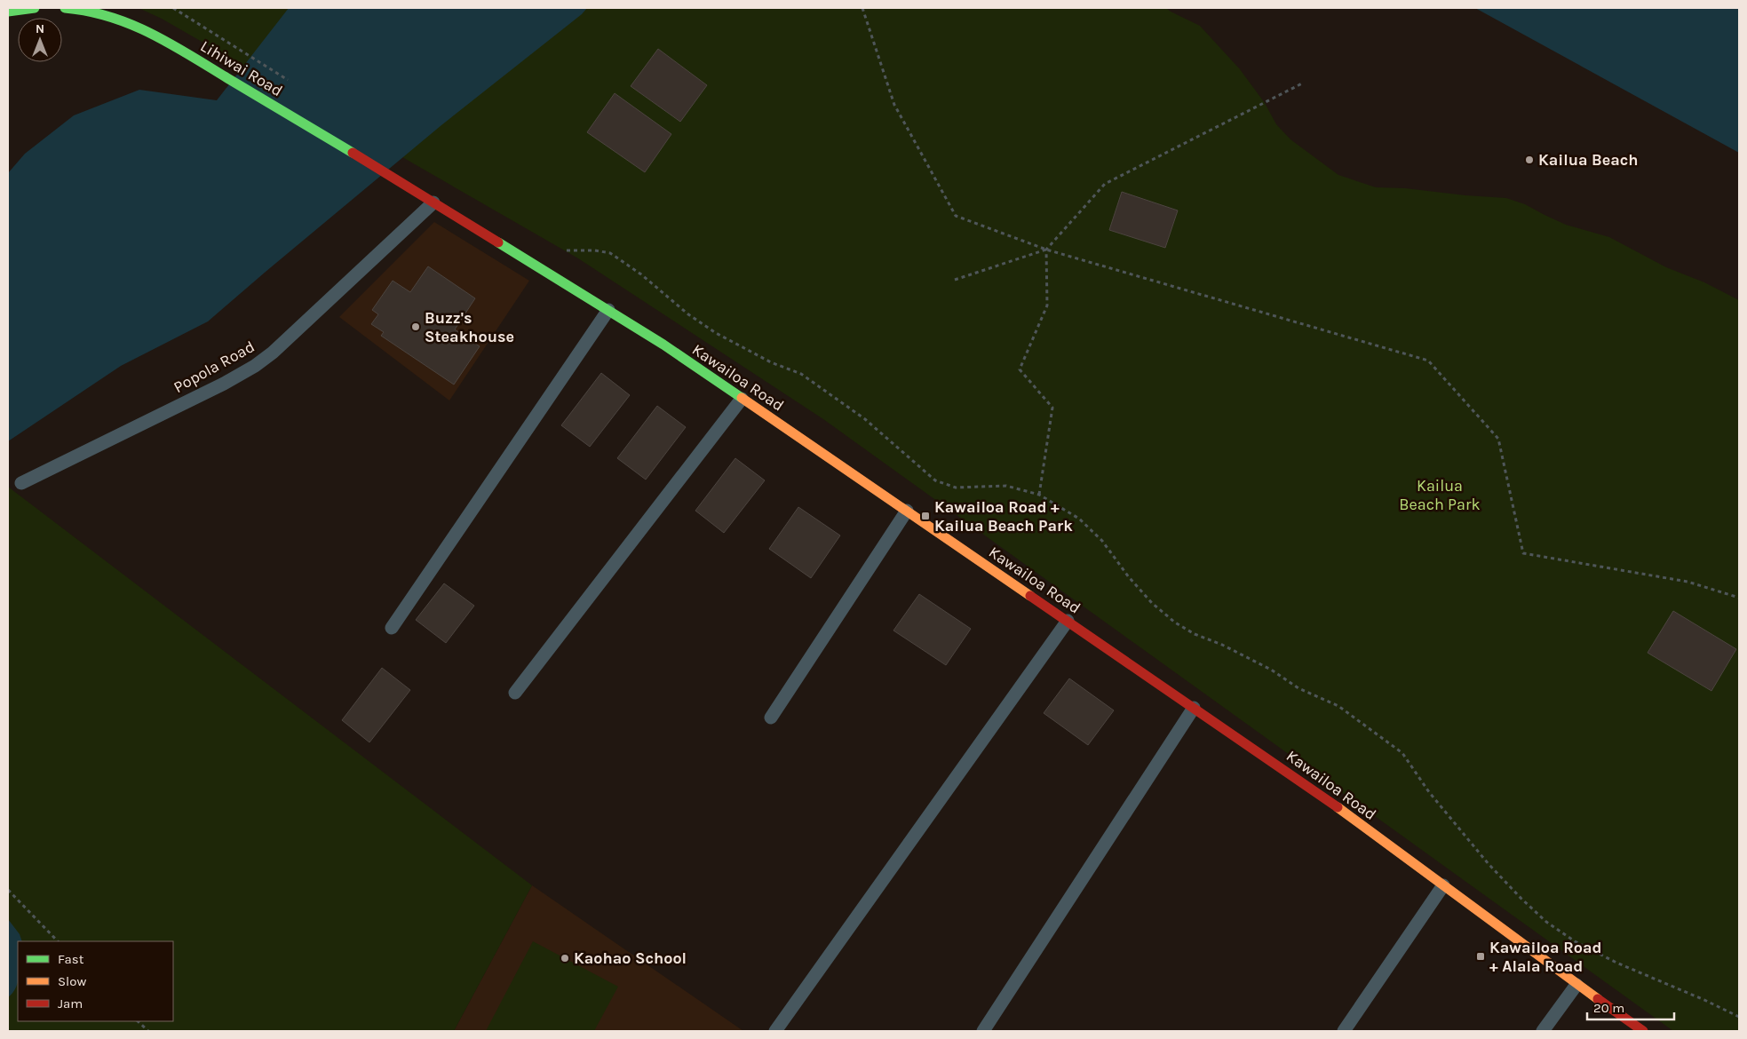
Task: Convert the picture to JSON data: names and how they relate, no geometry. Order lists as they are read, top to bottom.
{
  "streets": {
    "street": ["Lihiwai Road", "Kawailoa Road"],
    "lane": ["Popola Road"]
  },
  "crossings": [
    ["Lihiwai Road", "Kawailoa Road"],
    ["Popola Road", "Kawailoa Road"]
  ],
  "parks": ["Kailua Beach Park"],
  "places": {
    "other": ["Kailua Beach", "Buzz's Steakhouse", "Kaohao School"],
    "transit": ["Kawailoa Road + Kailua Beach Park", "Kawailoa Road + Alala Road"]
  },
  "legend": ["Fast", "Slow", "Jam"],
  "scale_bar": "20 m",
  "north": "top"
}
